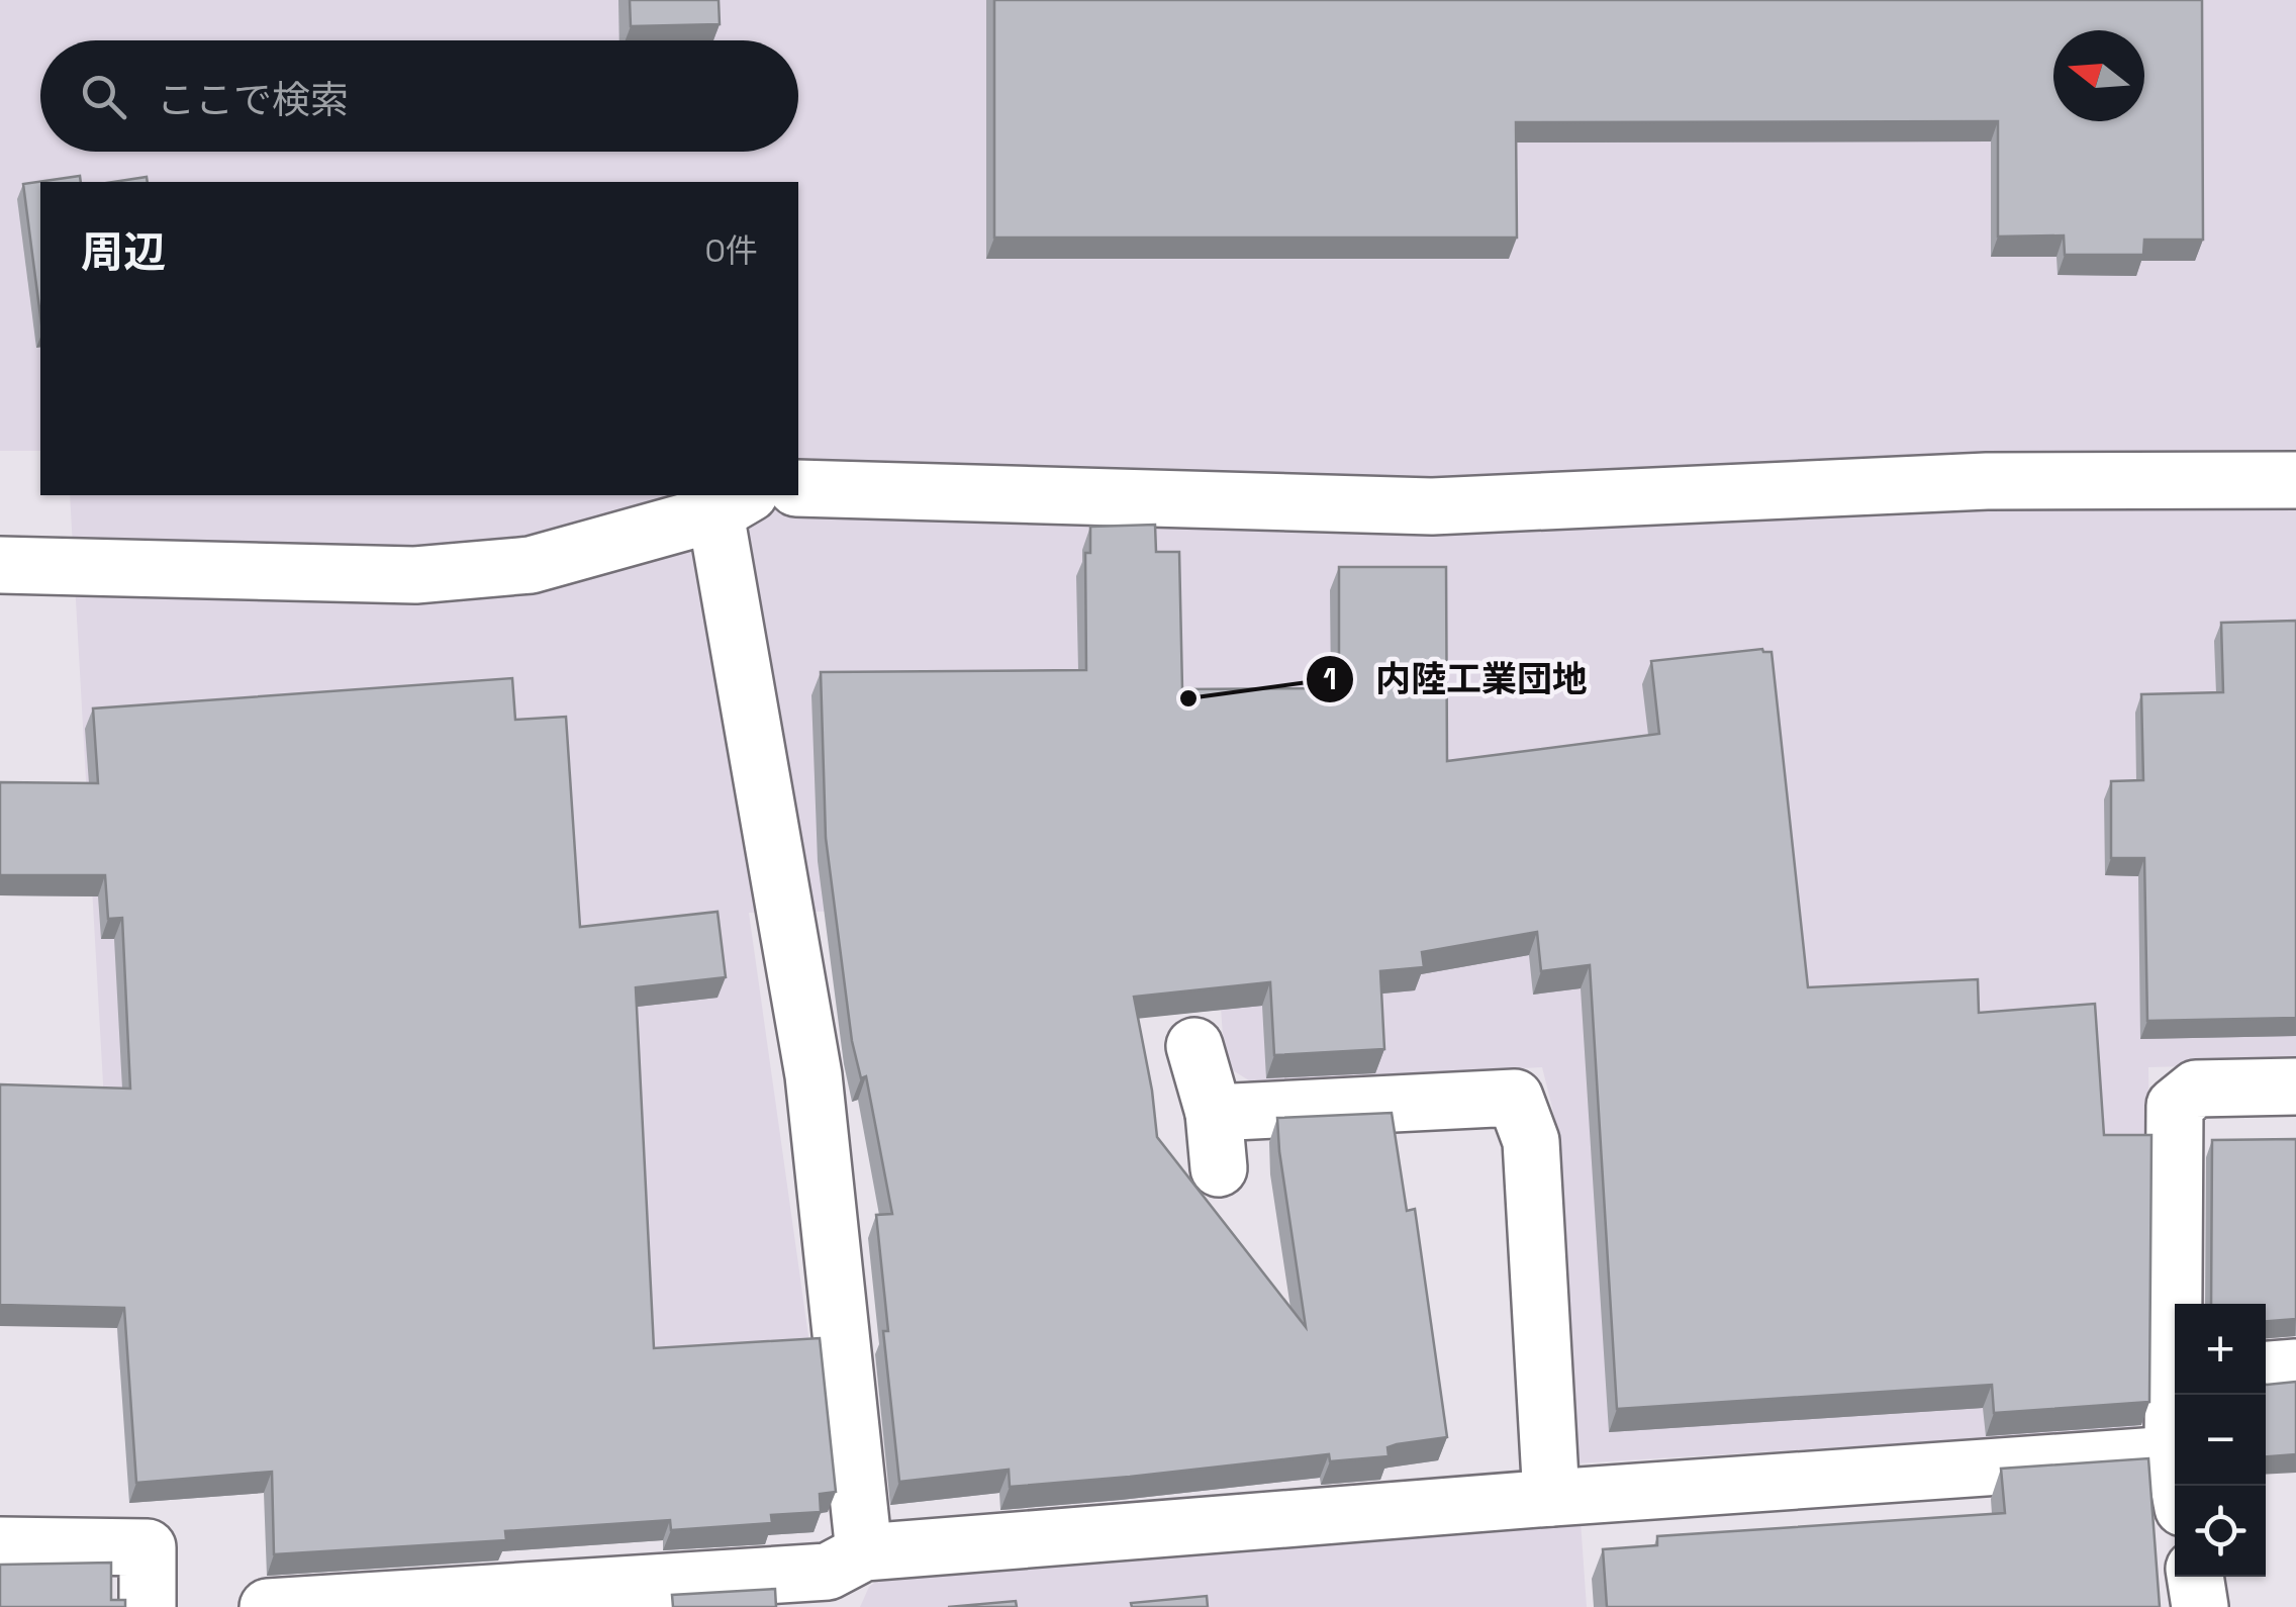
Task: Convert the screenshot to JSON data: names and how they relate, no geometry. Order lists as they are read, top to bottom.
{
  "places": ["内陸工業団地"],
  "north": "left",
  "page": {
    "search": "ここで検索",
    "heading": ["周辺", "0件"],
    "map_buttons": ["+", "−"]
  }
}
